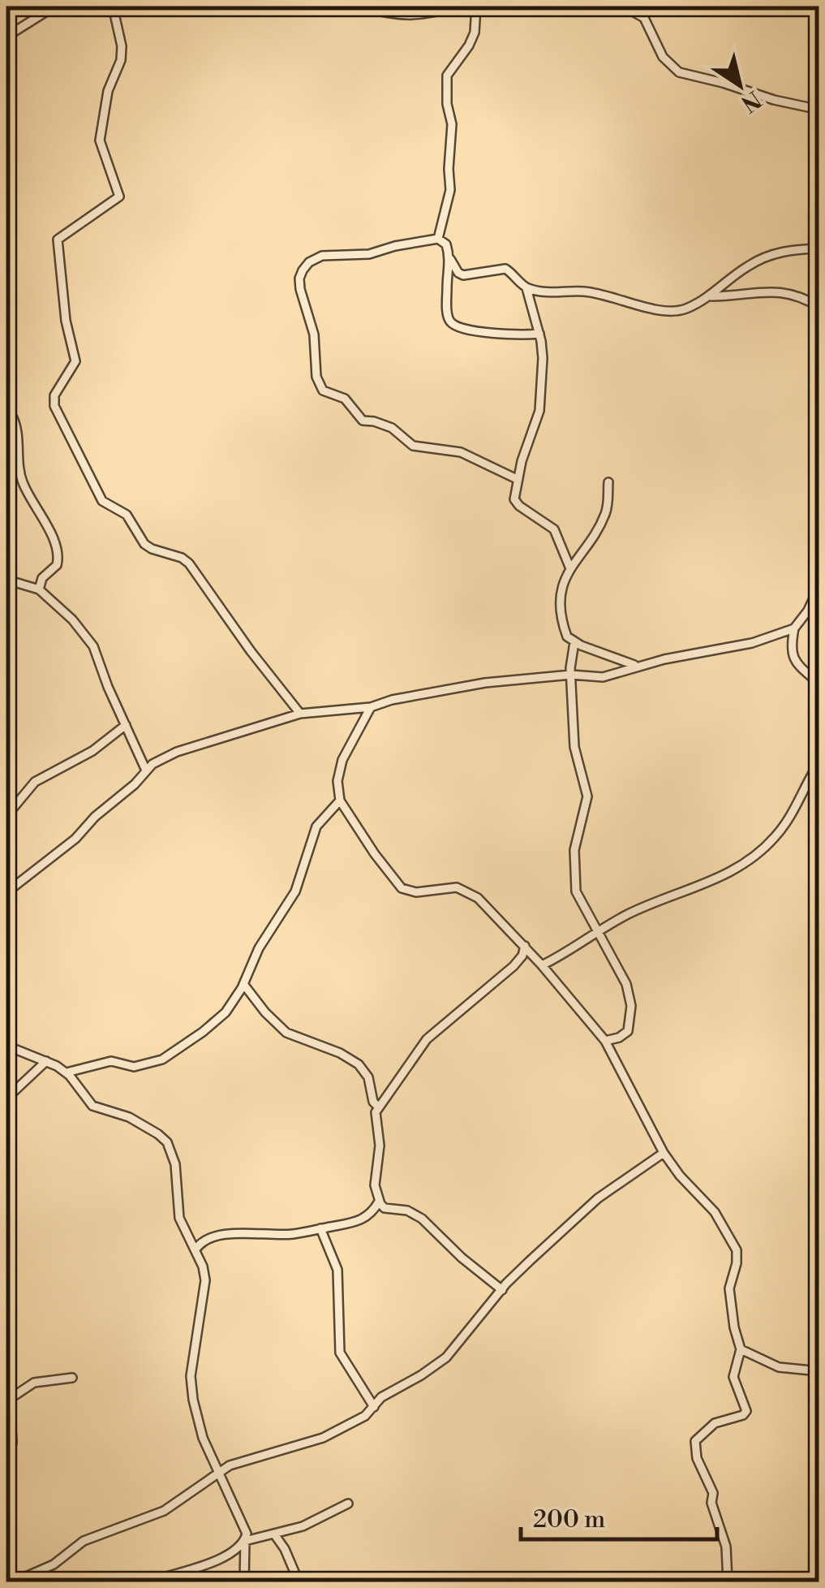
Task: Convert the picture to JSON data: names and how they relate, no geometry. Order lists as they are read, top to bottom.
{
  "scale_bar": "200 m",
  "north": "bottom right"
}
